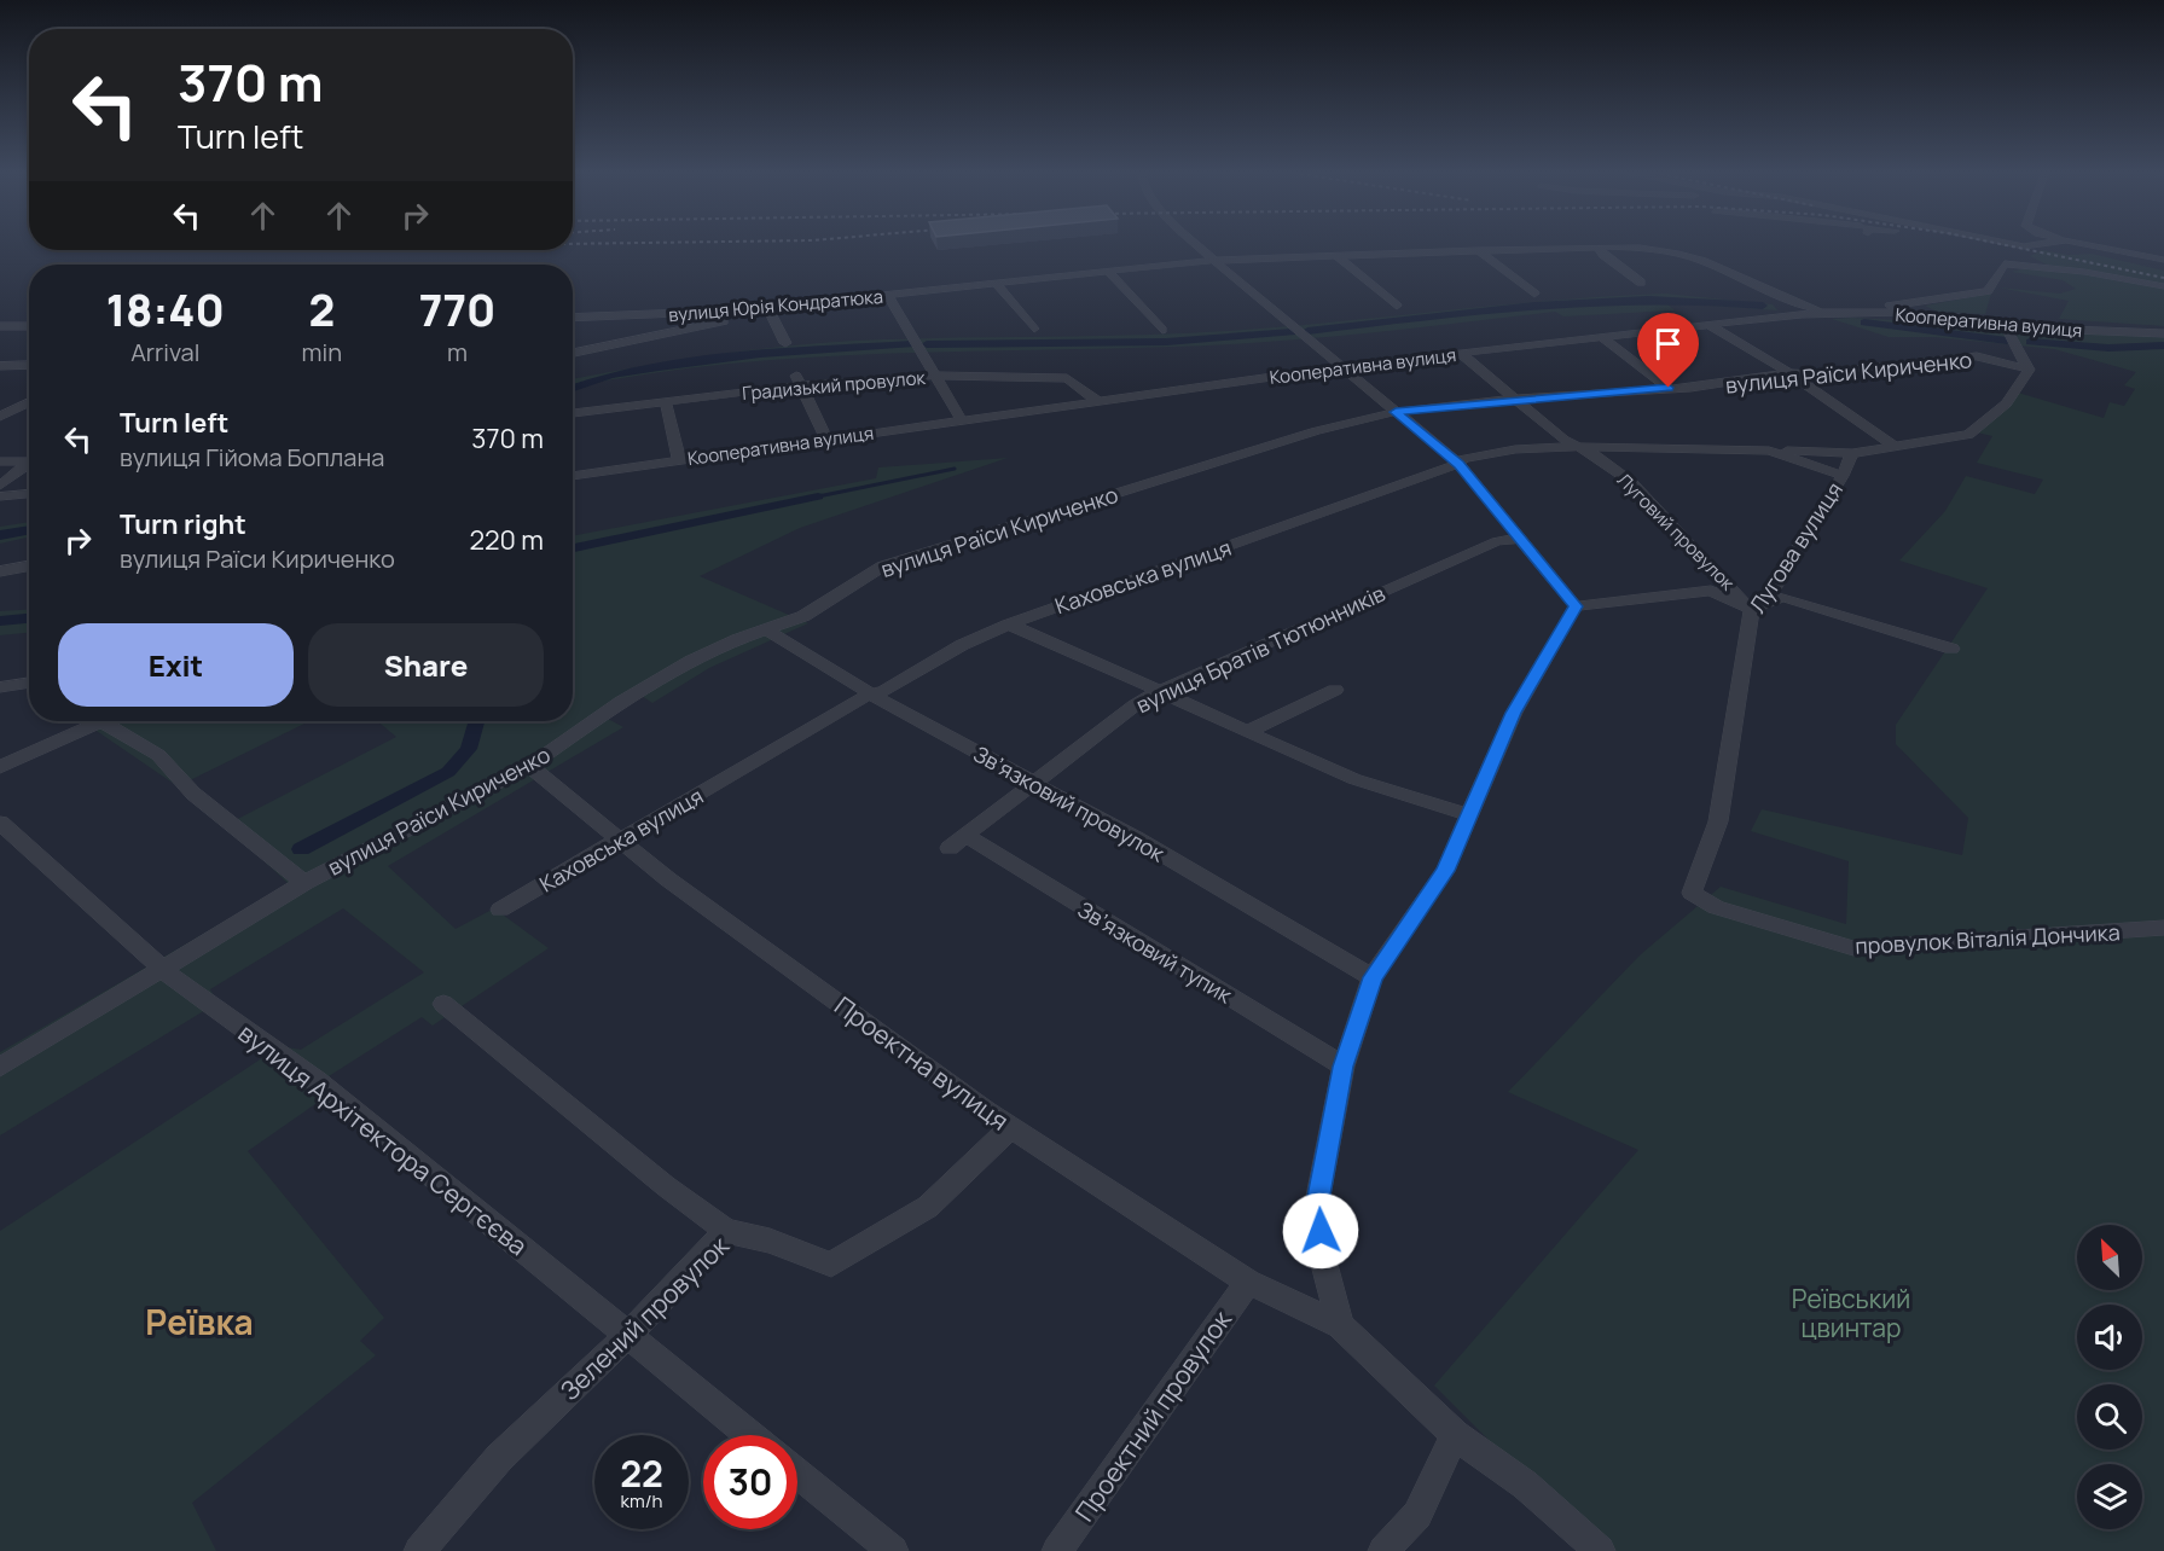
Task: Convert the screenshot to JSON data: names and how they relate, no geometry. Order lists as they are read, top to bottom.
{
  "streets": {
    "street": [
      "вулиця Юрія Кондратюка",
      "Кооперативна вулиця",
      "вулиця Раїси Кириченко",
      "Градизький провулок",
      "Луговий провулок",
      "Лугова вулиця",
      "Каховська вулиця",
      "вулиця Братів Тютюнників",
      "Звʼязковий провулок",
      "провулок Віталія Дончика",
      "Звʼязковий тупик",
      "Проектна вулиця",
      "вулиця Архітектора Сергєєва",
      "Зелений провулок",
      "Проектний провулок"
    ]
  },
  "crossings": [
    ["вулиця Юрія Кондратюка", "Кооперативна вулиця"],
    ["Кооперативна вулиця", "Градизький провулок"],
    ["Кооперативна вулиця", "Луговий провулок"],
    ["вулиця Раїси Кириченко", "Луговий провулок"],
    ["вулиця Раїси Кириченко", "Звʼязковий провулок"],
    ["вулиця Раїси Кириченко", "Проектна вулиця"],
    ["вулиця Раїси Кириченко", "вулиця Архітектора Сергєєва"],
    ["Луговий провулок", "Лугова вулиця"],
    ["Луговий провулок", "Каховська вулиця"],
    ["Лугова вулиця", "Каховська вулиця"],
    ["Лугова вулиця", "провулок Віталія Дончика"],
    ["Каховська вулиця", "Звʼязковий провулок"],
    ["Каховська вулиця", "Проектна вулиця"],
    ["вулиця Братів Тютюнників", "Звʼязковий провулок"],
    ["вулиця Братів Тютюнників", "Звʼязковий тупик"],
    ["Проектна вулиця", "Зелений провулок"],
    ["Проектна вулиця", "Проектний провулок"],
    ["вулиця Архітектора Сергєєва", "Зелений провулок"]
  ],
  "districts": ["Реївка"],
  "parks": ["Реївський цвинтар"],
  "north": "top left",
  "page": {
    "turn": ["370 m", "Turn left"],
    "eta": [
      "18:40",
      "Arrival",
      "2",
      "min",
      "770",
      "m"
    ],
    "list": [
      {
        "name": "Turn left",
        "note": "вулиця Гійома Боплана",
        "value": "370 m"
      },
      {
        "name": "Turn right",
        "note": "вулиця Раїси Кириченко",
        "value": "220 m"
      }
    ],
    "buttons": ["Exit", "Share"],
    "speed": "22 km/h",
    "limit": "30"
  }
}
